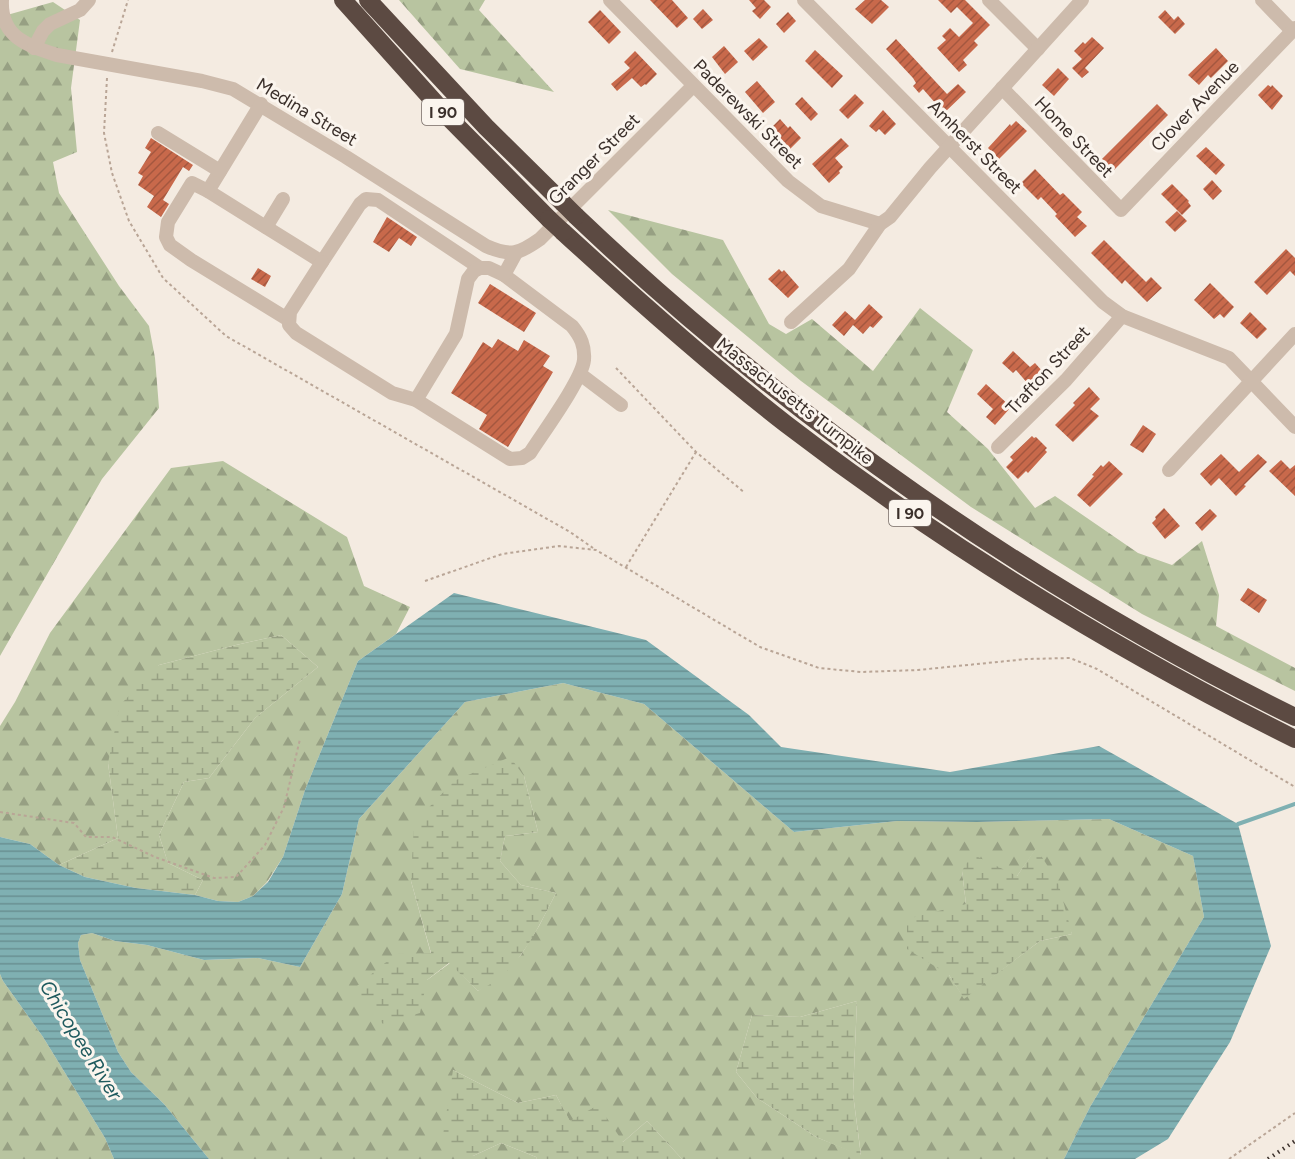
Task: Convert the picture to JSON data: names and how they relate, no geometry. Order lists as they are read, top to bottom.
{
  "streets": {
    "highway": ["I 90", "Massachusetts Turnpike"],
    "street": [
      "Clover Avenue",
      "Medina Street",
      "Paderewski Street",
      "Home Street",
      "Amherst Street",
      "Granger Street",
      "Trafton Street"
    ]
  },
  "crossings": [
    ["Clover Avenue", "Home Street"],
    ["Medina Street", "Granger Street"],
    ["Paderewski Street", "Granger Street"],
    ["Amherst Street", "Trafton Street"]
  ],
  "water": ["Chicopee River"]
}
